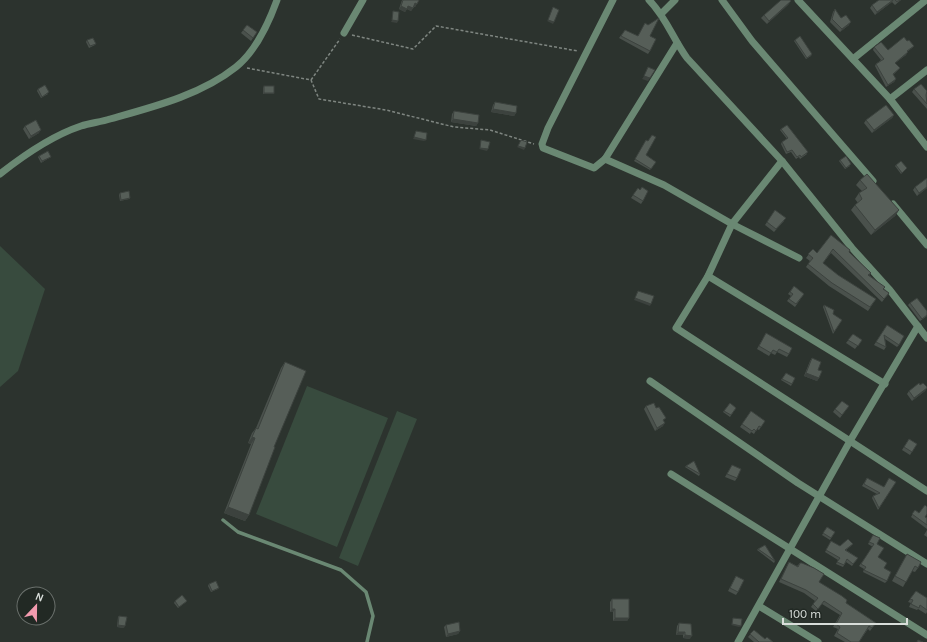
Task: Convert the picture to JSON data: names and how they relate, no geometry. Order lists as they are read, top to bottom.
{
  "scale_bar": "100 m",
  "north": "top"
}
